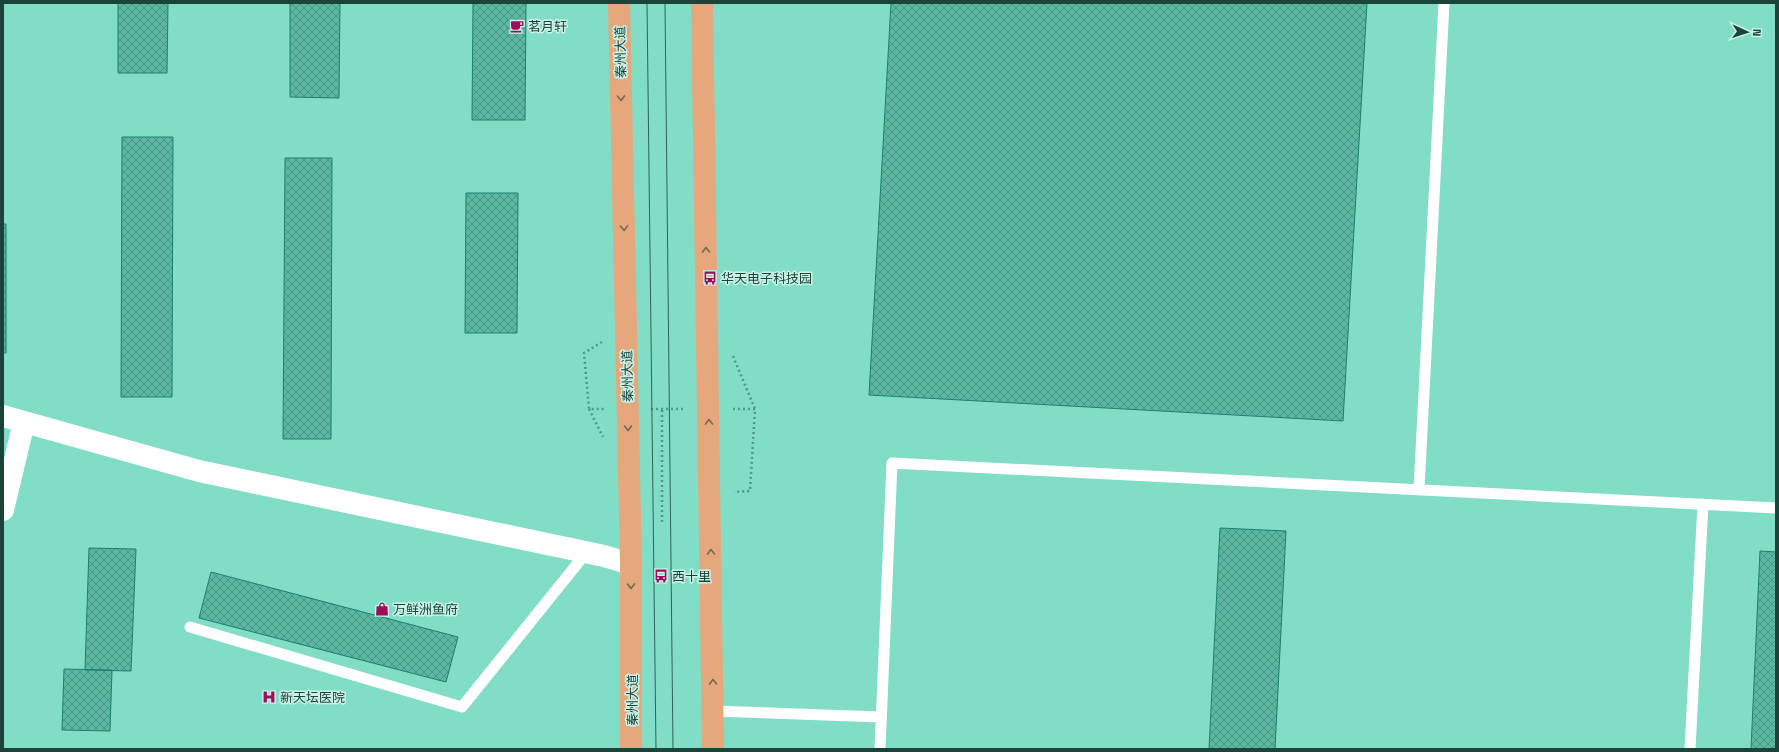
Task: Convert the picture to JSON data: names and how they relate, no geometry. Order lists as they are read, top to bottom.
{
  "streets": {
    "highway": ["秦州大道"]
  },
  "places": {
    "cafe": ["茗月轩"],
    "bus stop": ["华天电子科技园", "西十里"],
    "shop": ["万鲜洲鱼府"],
    "hospital": ["新天坛医院"]
  },
  "north": "right"
}
